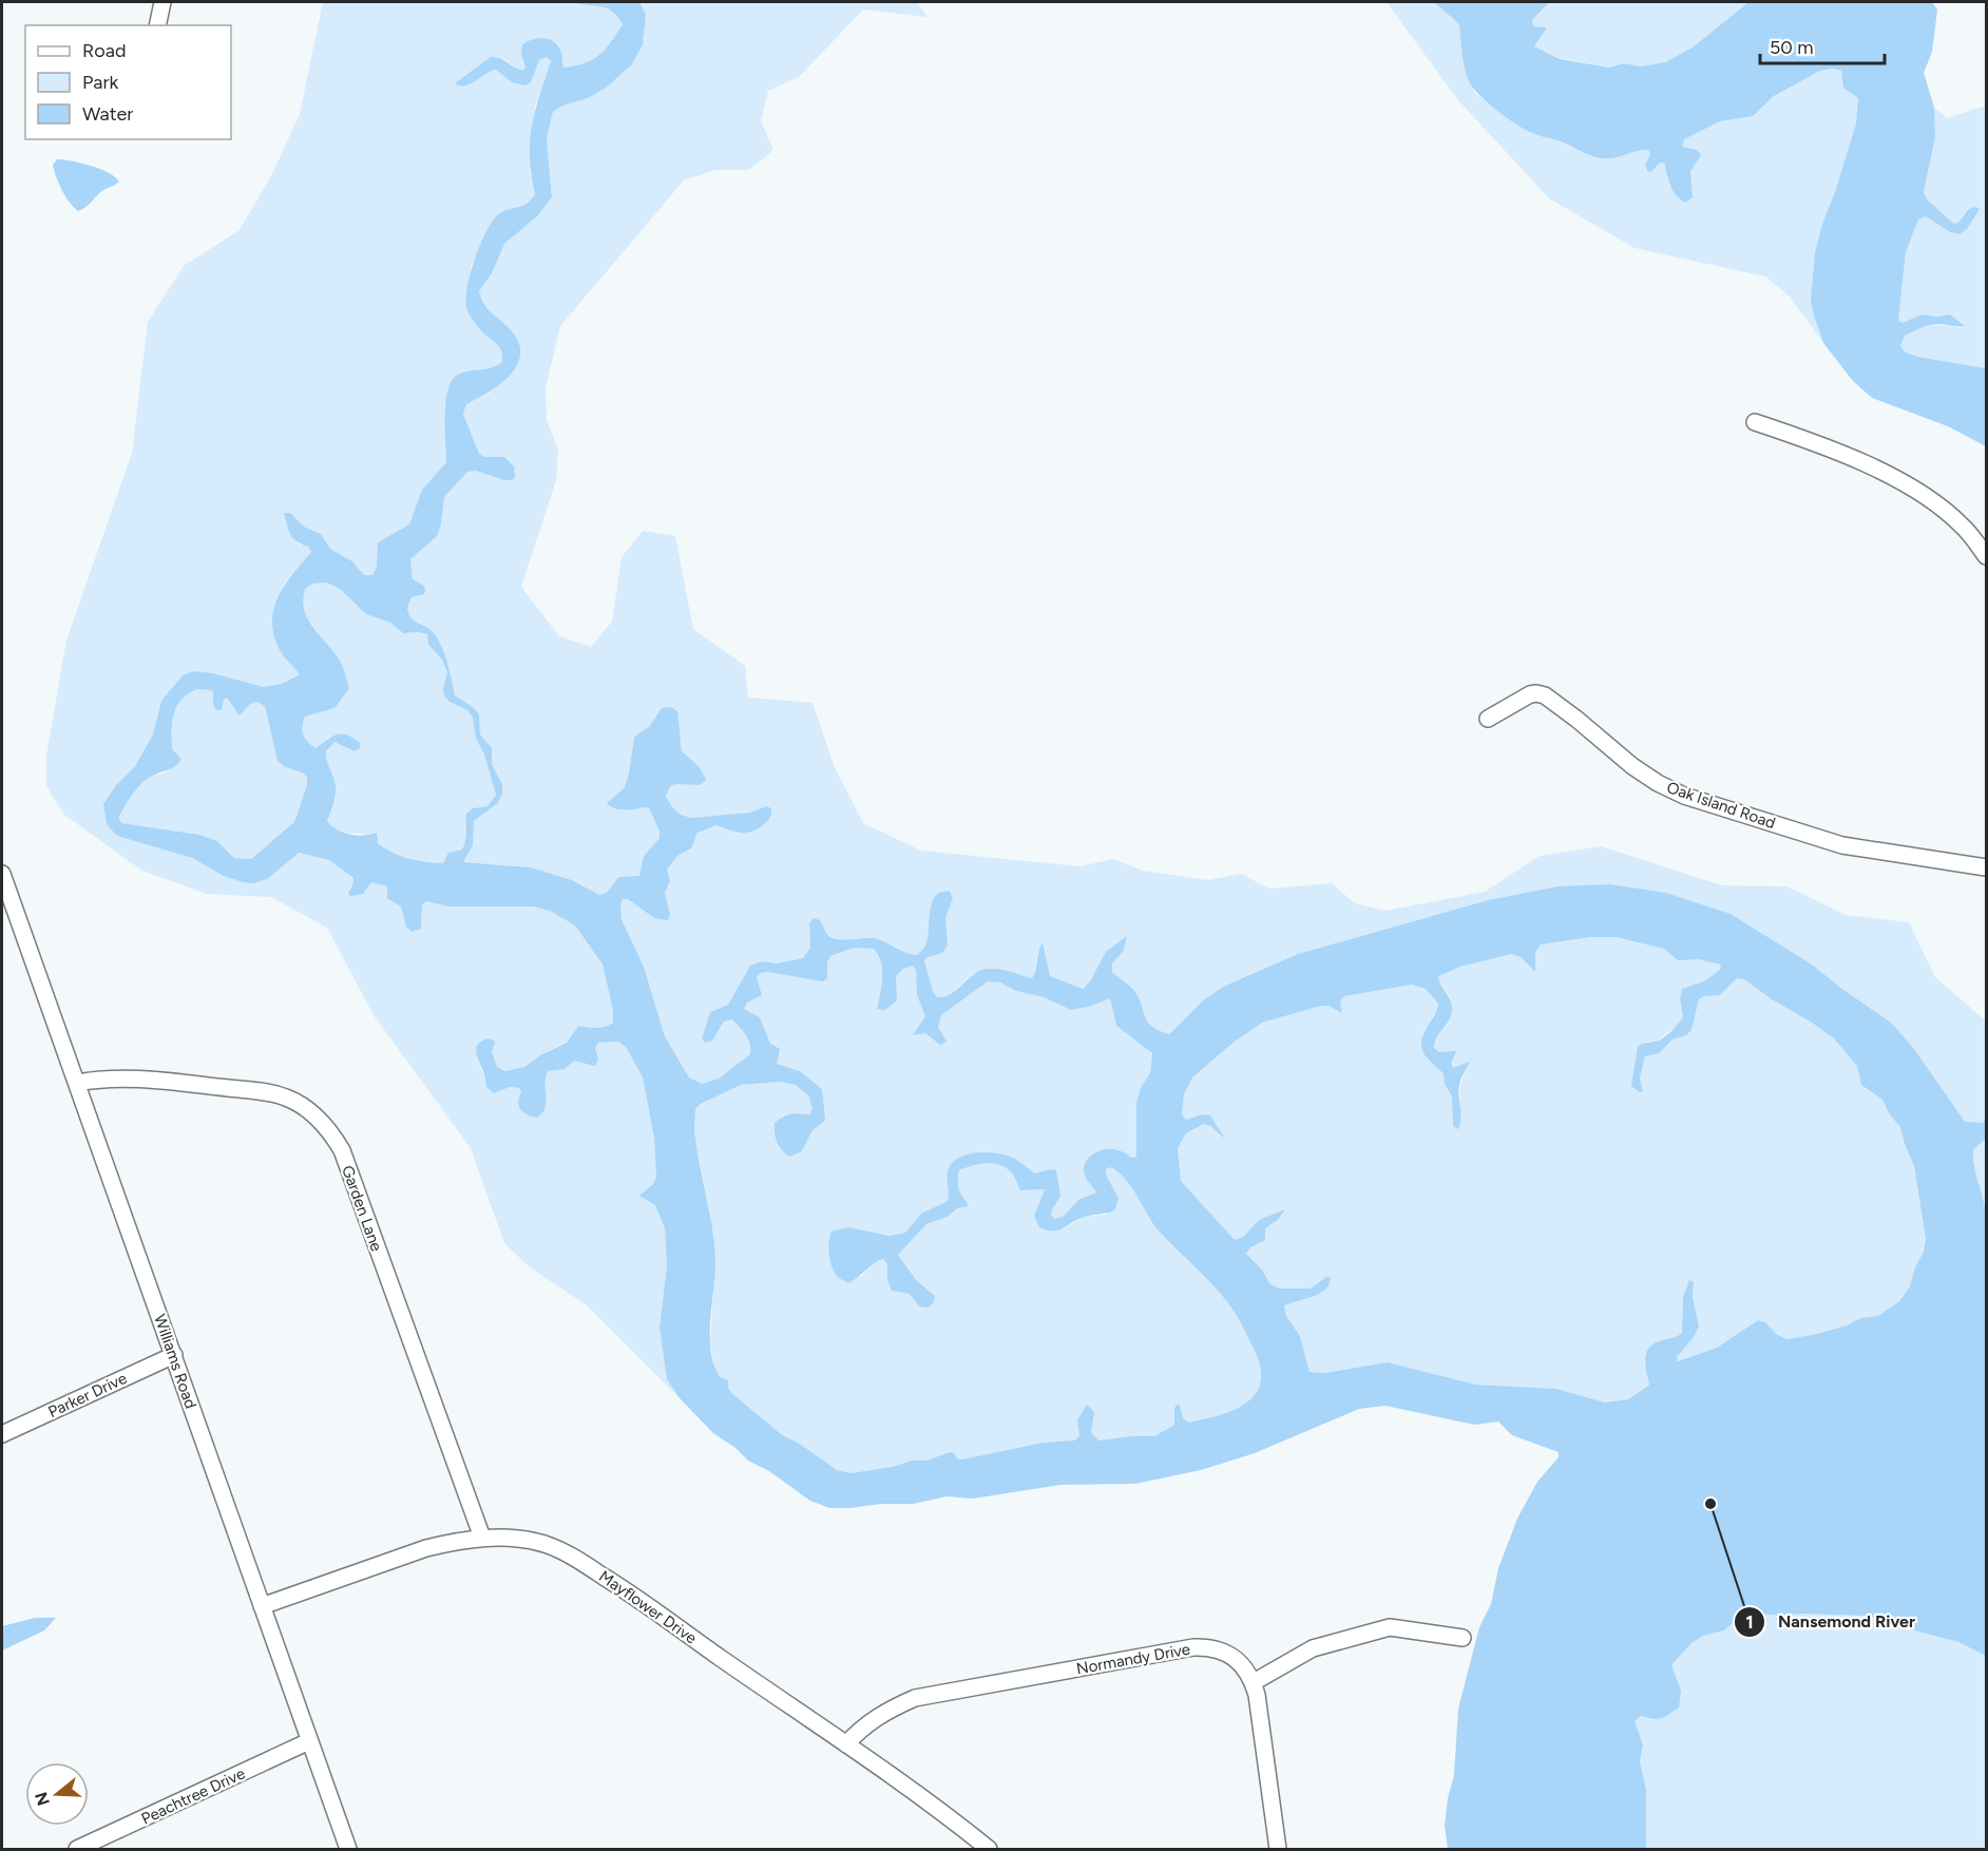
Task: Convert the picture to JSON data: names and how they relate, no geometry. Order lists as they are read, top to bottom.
{
  "streets": {
    "street": [
      "Oak Island Road",
      "Garden Lane",
      "Williams Road",
      "Parker Drive",
      "Mayflower Drive",
      "Normandy Drive",
      "Peachtree Drive"
    ]
  },
  "crossings": [
    ["Garden Lane", "Williams Road"],
    ["Garden Lane", "Mayflower Drive"],
    ["Williams Road", "Parker Drive"],
    ["Williams Road", "Mayflower Drive"],
    ["Williams Road", "Peachtree Drive"],
    ["Mayflower Drive", "Normandy Drive"]
  ],
  "places": ["Nansemond River"],
  "legend": ["Road", "Park", "Water"],
  "scale_bar": "50 m",
  "north": "left"
}
